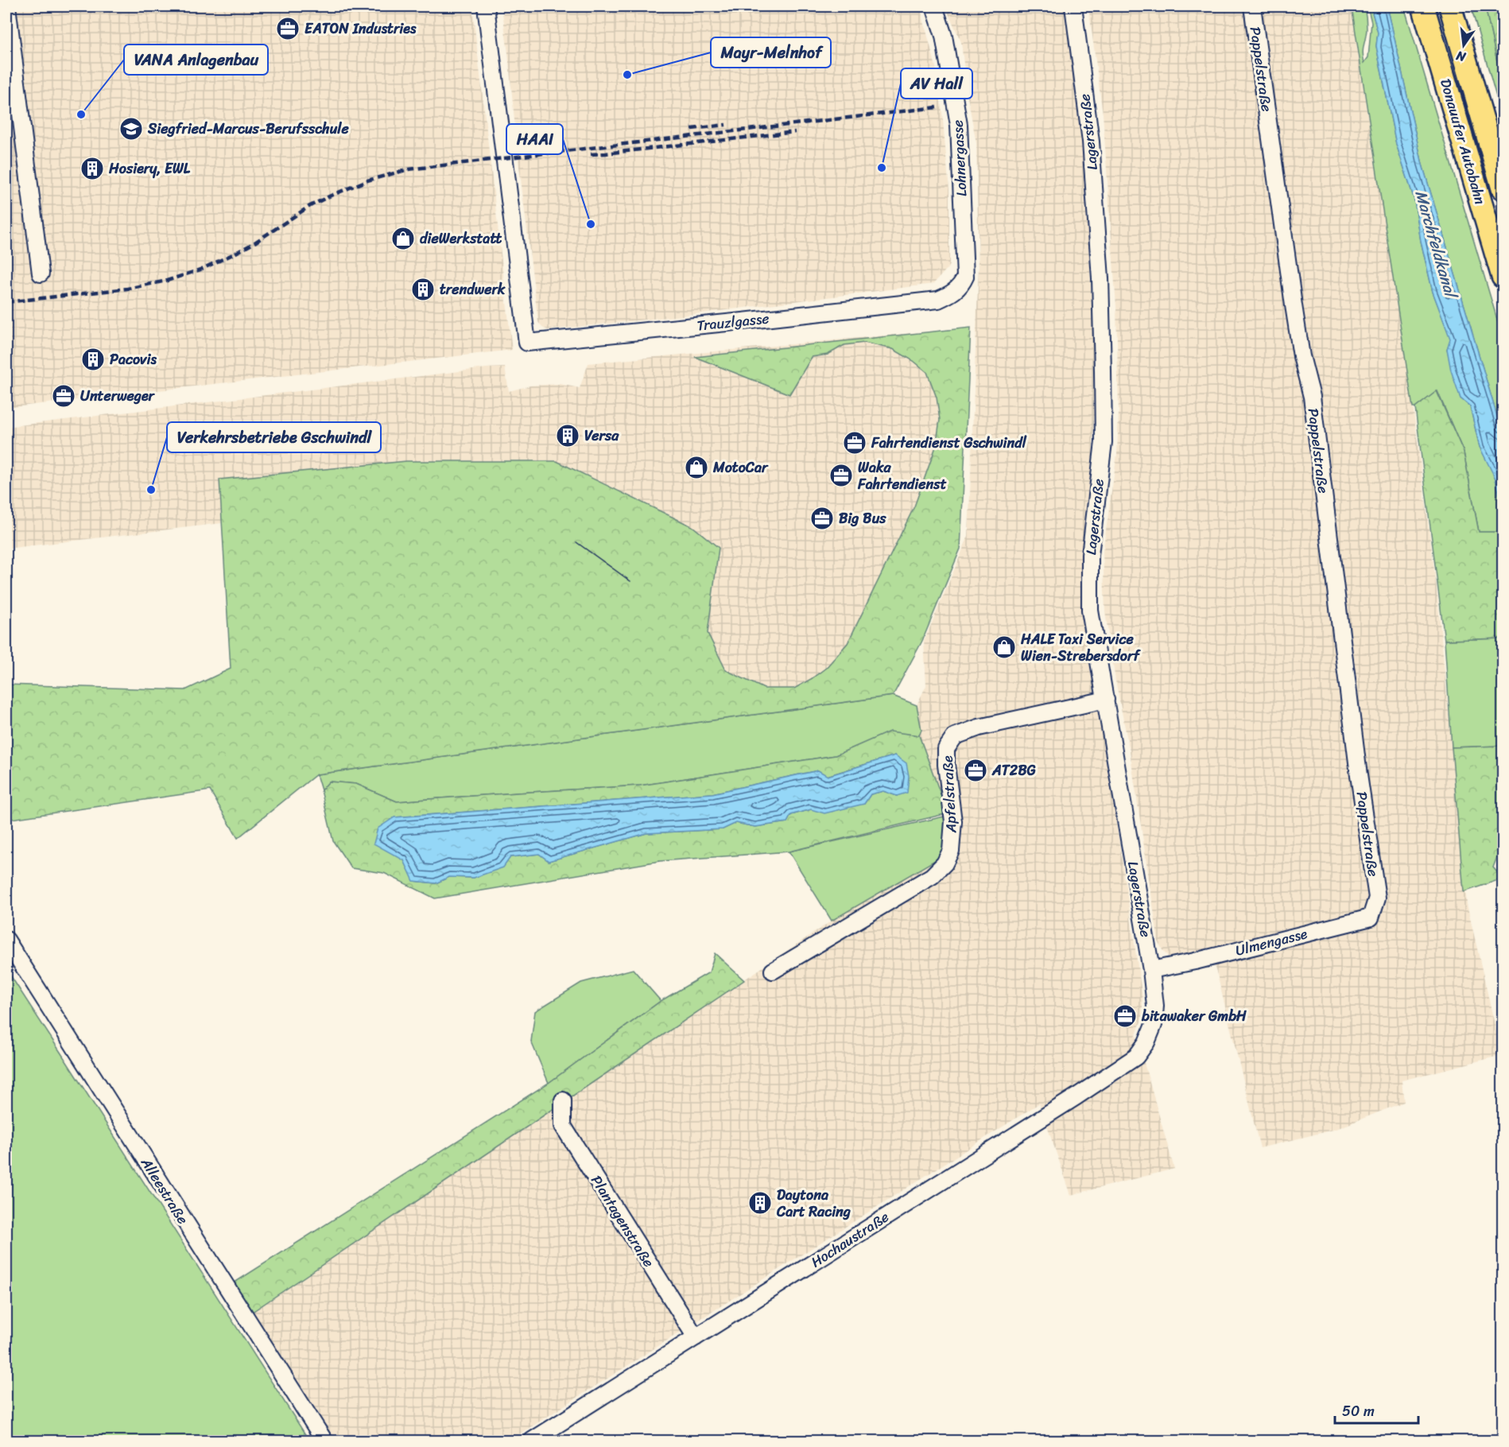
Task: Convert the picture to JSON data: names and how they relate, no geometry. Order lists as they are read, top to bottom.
{
  "streets": {
    "highway": ["Donauufer Autobahn"],
    "street": [
      "Pappelstraße",
      "Lagerstraße",
      "Lohnergasse",
      "Trauzlgasse",
      "Apfelstraße",
      "Ulmengasse",
      "Alleestraße",
      "Plantagenstraße",
      "Hochaustraße"
    ]
  },
  "crossings": [
    ["Pappelstraße", "Ulmengasse"],
    ["Lagerstraße", "Apfelstraße"],
    ["Lagerstraße", "Ulmengasse"],
    ["Lagerstraße", "Hochaustraße"],
    ["Lohnergasse", "Trauzlgasse"],
    ["Plantagenstraße", "Hochaustraße"]
  ],
  "water": ["Marchfeldkanal"],
  "places": {
    "office": [
      "EATON Industries",
      "Unterweger",
      "Fahrtendienst Gschwindl",
      "Waka Fahrtendienst",
      "Big Bus",
      "AT2BG",
      "bitawaker GmbH"
    ],
    "other": [
      "Mayr-Melnhof",
      "VANA Anlagenbau",
      "AV Hall",
      "HAAI",
      "Verkehrsbetriebe Gschwindl"
    ],
    "school or university": ["Siegfried-Marcus-Berufsschule"],
    "building": [
      "Hosiery, EWL",
      "trendwerk",
      "Pacovis",
      "Versa",
      "Daytona Cart Racing"
    ],
    "shop": ["dieWerkstatt", "MotoCar", "HALE Taxi Service Wien-Strebersdorf"]
  },
  "scale_bar": "50 m",
  "north": "bottom"
}
